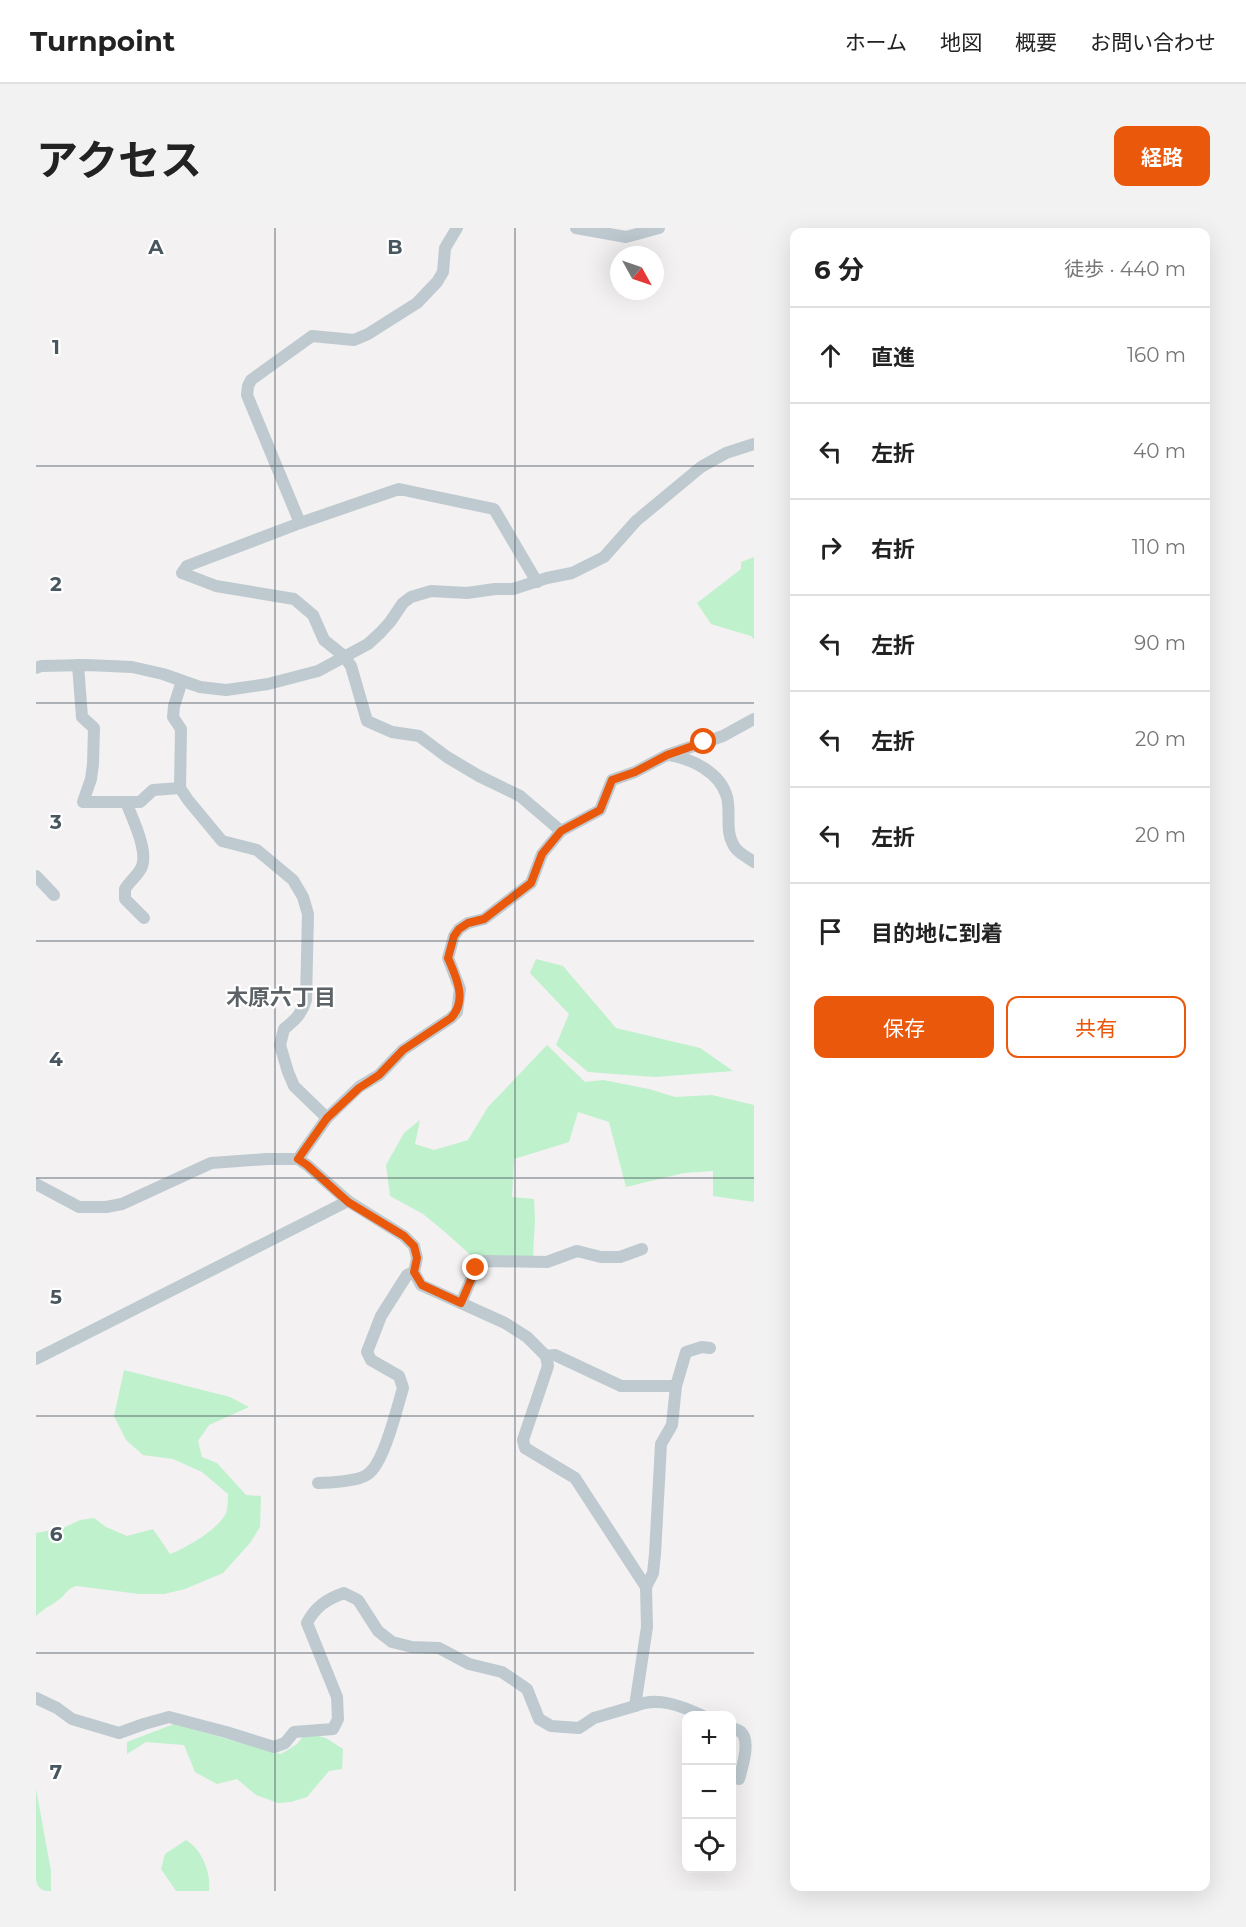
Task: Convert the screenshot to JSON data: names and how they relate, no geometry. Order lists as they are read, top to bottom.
{
  "districts": ["木原六丁目"],
  "north": "bottom right",
  "page": {
    "header": "Turnpoint",
    "nav": [
      "ホーム",
      "地図",
      "概要",
      "お問い合わせ"
    ],
    "title": "アクセス",
    "buttons": [
      "経路",
      ["保存", "共有"]
    ],
    "heading": ["6 分", "徒歩 · 440 m"],
    "list": [
      ["直進", "160 m"],
      ["左折", "40 m"],
      ["右折", "110 m"],
      ["左折", "90 m"],
      ["左折", "20 m"],
      ["左折", "20 m"],
      "目的地に到着"
    ],
    "map_buttons": ["+", "−"]
  },
  "grid": {
    "columns": ["A", "B"],
    "rows": [
      "1",
      "2",
      "3",
      "4",
      "5",
      "6",
      "7"
    ]
  }
}
